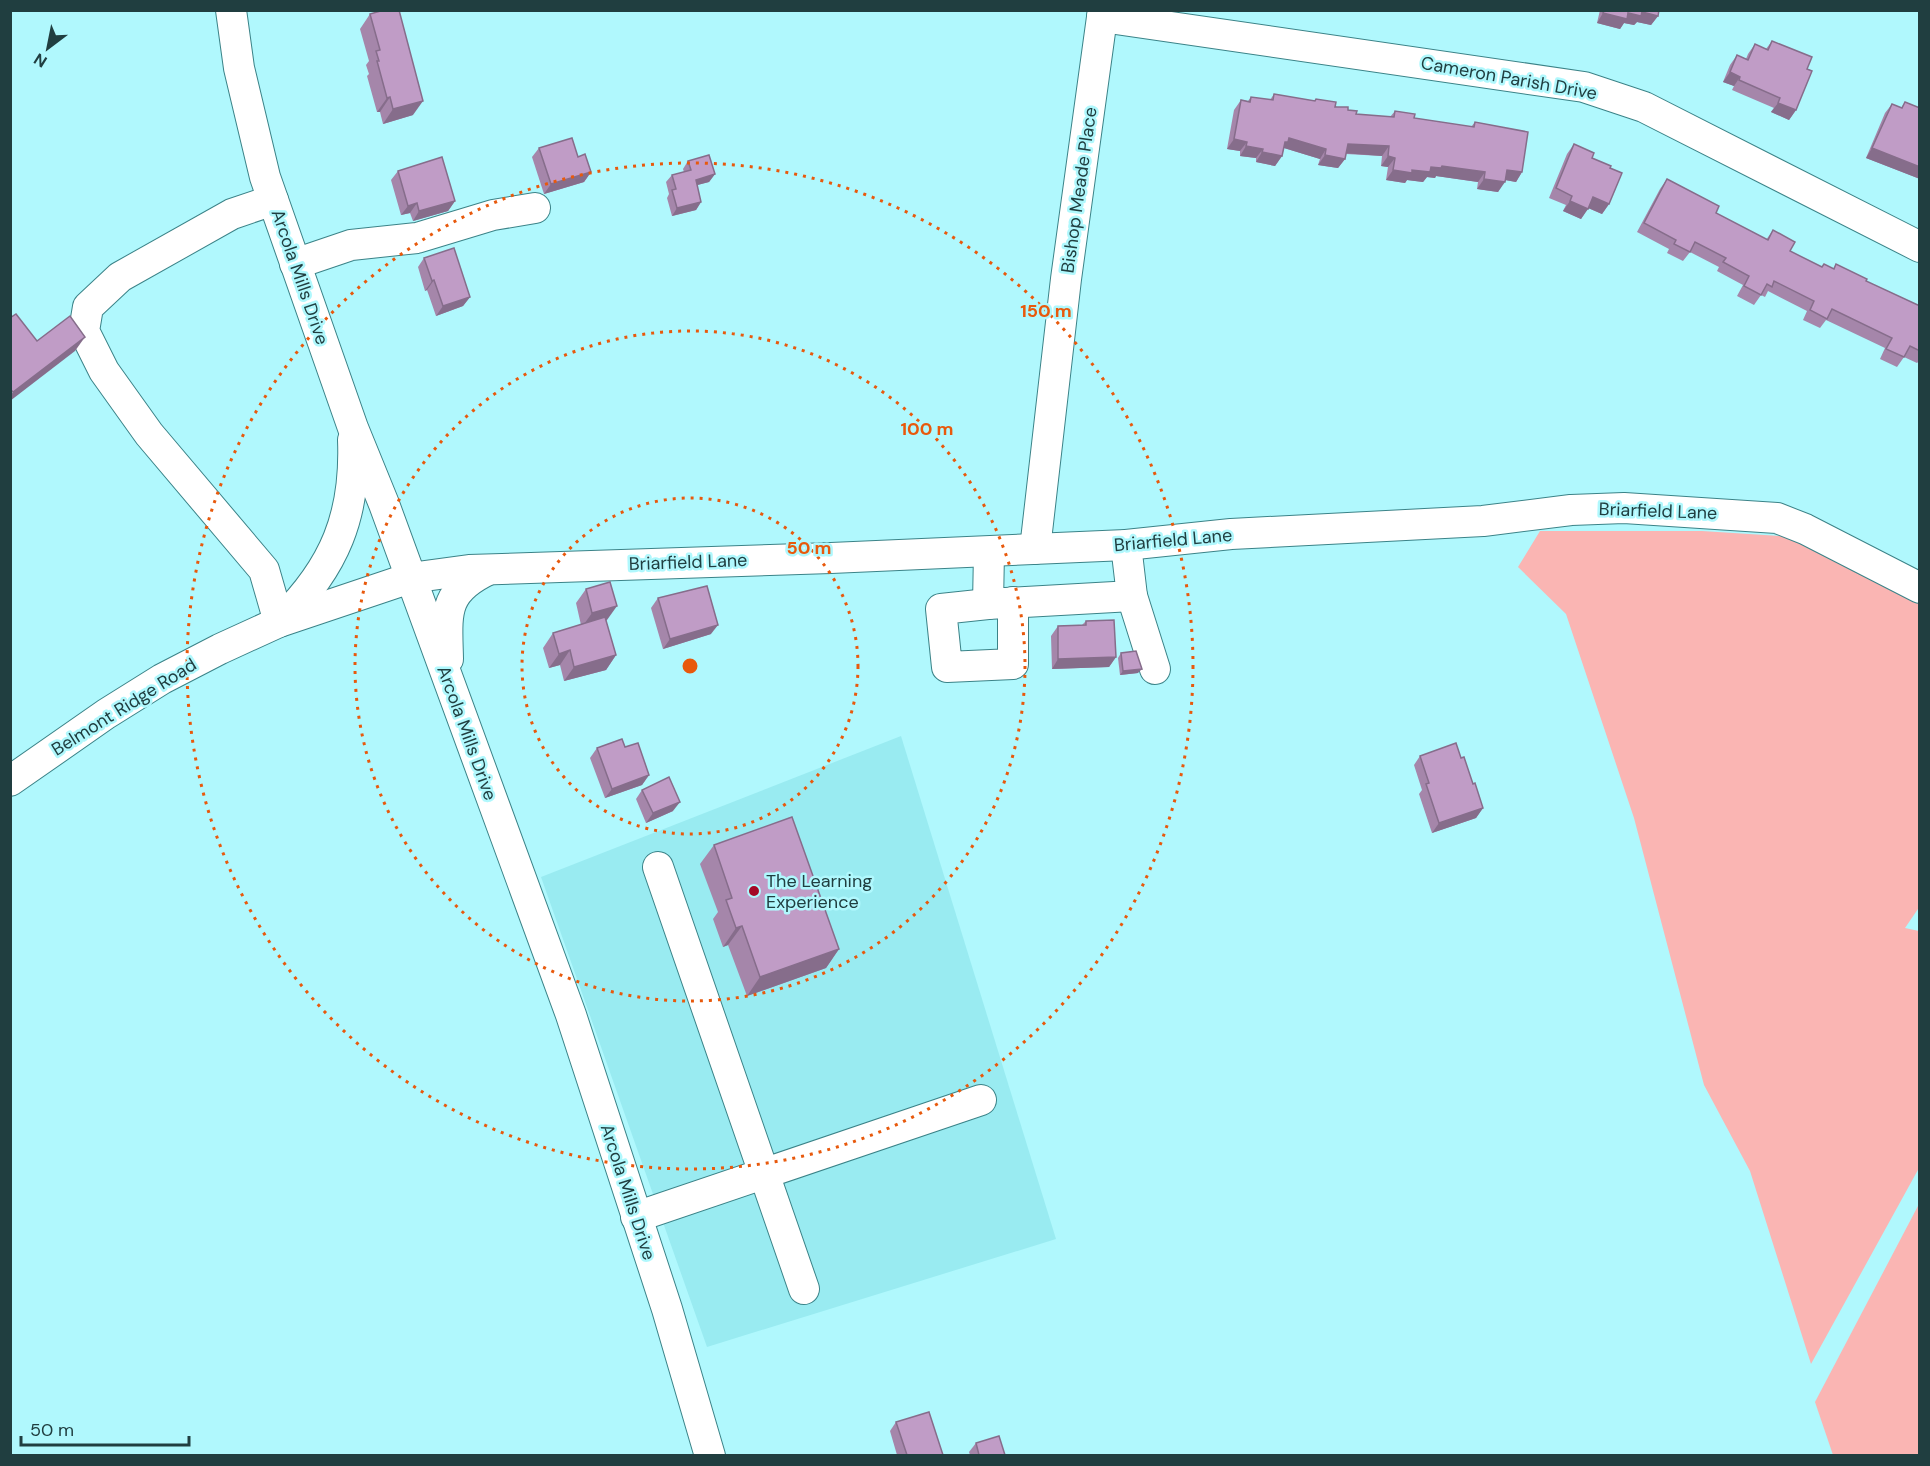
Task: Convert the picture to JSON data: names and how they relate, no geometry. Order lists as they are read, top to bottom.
{
  "streets": {
    "street": [
      "Cameron Parish Drive",
      "Bishop Meade Place",
      "Arcola Mills Drive",
      "Briarfield Lane",
      "Belmont Ridge Road"
    ]
  },
  "crossings": [
    ["Cameron Parish Drive", "Bishop Meade Place"],
    ["Bishop Meade Place", "Briarfield Lane"],
    ["Arcola Mills Drive", "Briarfield Lane"],
    ["Arcola Mills Drive", "Belmont Ridge Road"],
    ["Briarfield Lane", "Belmont Ridge Road"]
  ],
  "places": ["The Learning Experience"],
  "scale_bar": "50 m",
  "north": "bottom left",
  "rings": ["150 m", "100 m", "50 m"]
}
